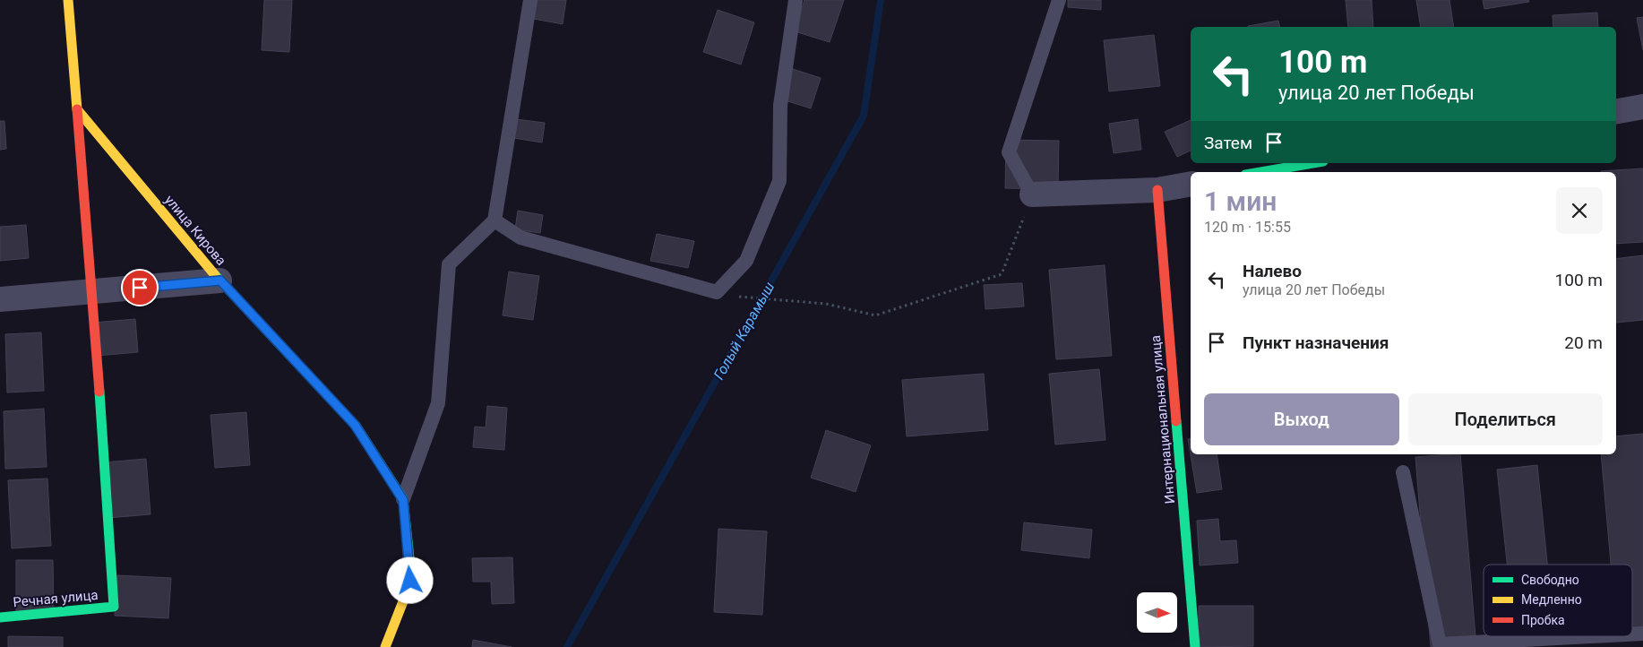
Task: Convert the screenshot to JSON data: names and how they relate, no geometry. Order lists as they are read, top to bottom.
{
  "streets": {
    "street": ["улица Кирова", "Интернациональная улица", "Речная улица"]
  },
  "water": ["Голый Карамыш"],
  "legend": ["Свободно", "Медленно", "Пробка"],
  "north": "right",
  "page": {
    "turn": ["100 m", "улица 20 лет Победы"],
    "then": "Затем",
    "heading": ["1 мин", "120 m · 15:55"],
    "list": [
      {
        "name": "Налево",
        "note": "улица 20 лет Победы",
        "value": "100 m"
      },
      {
        "name": "Пункт назначения",
        "value": "20 m"
      }
    ],
    "buttons": ["Выход", "Поделиться"]
  }
}
